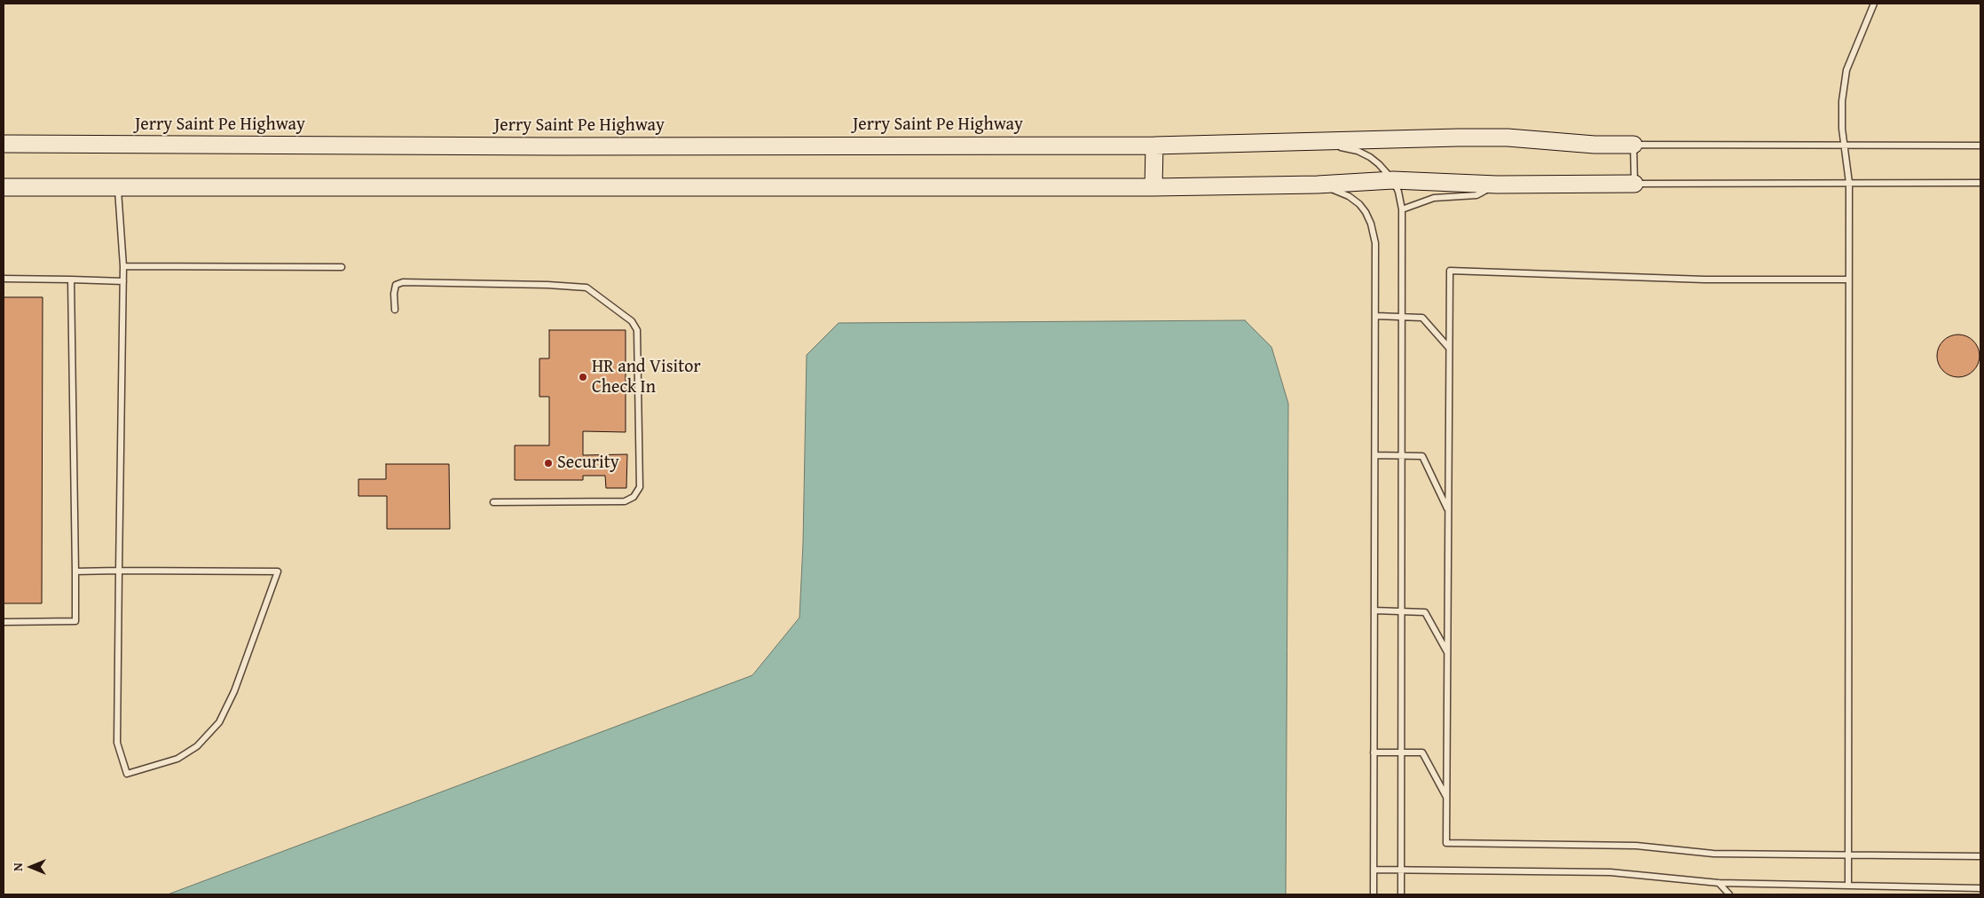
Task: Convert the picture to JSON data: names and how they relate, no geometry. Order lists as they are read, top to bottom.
{
  "streets": {
    "main road": ["Jerry Saint Pe Highway"]
  },
  "places": ["HR and Visitor Check In", "Security"],
  "north": "left"
}
